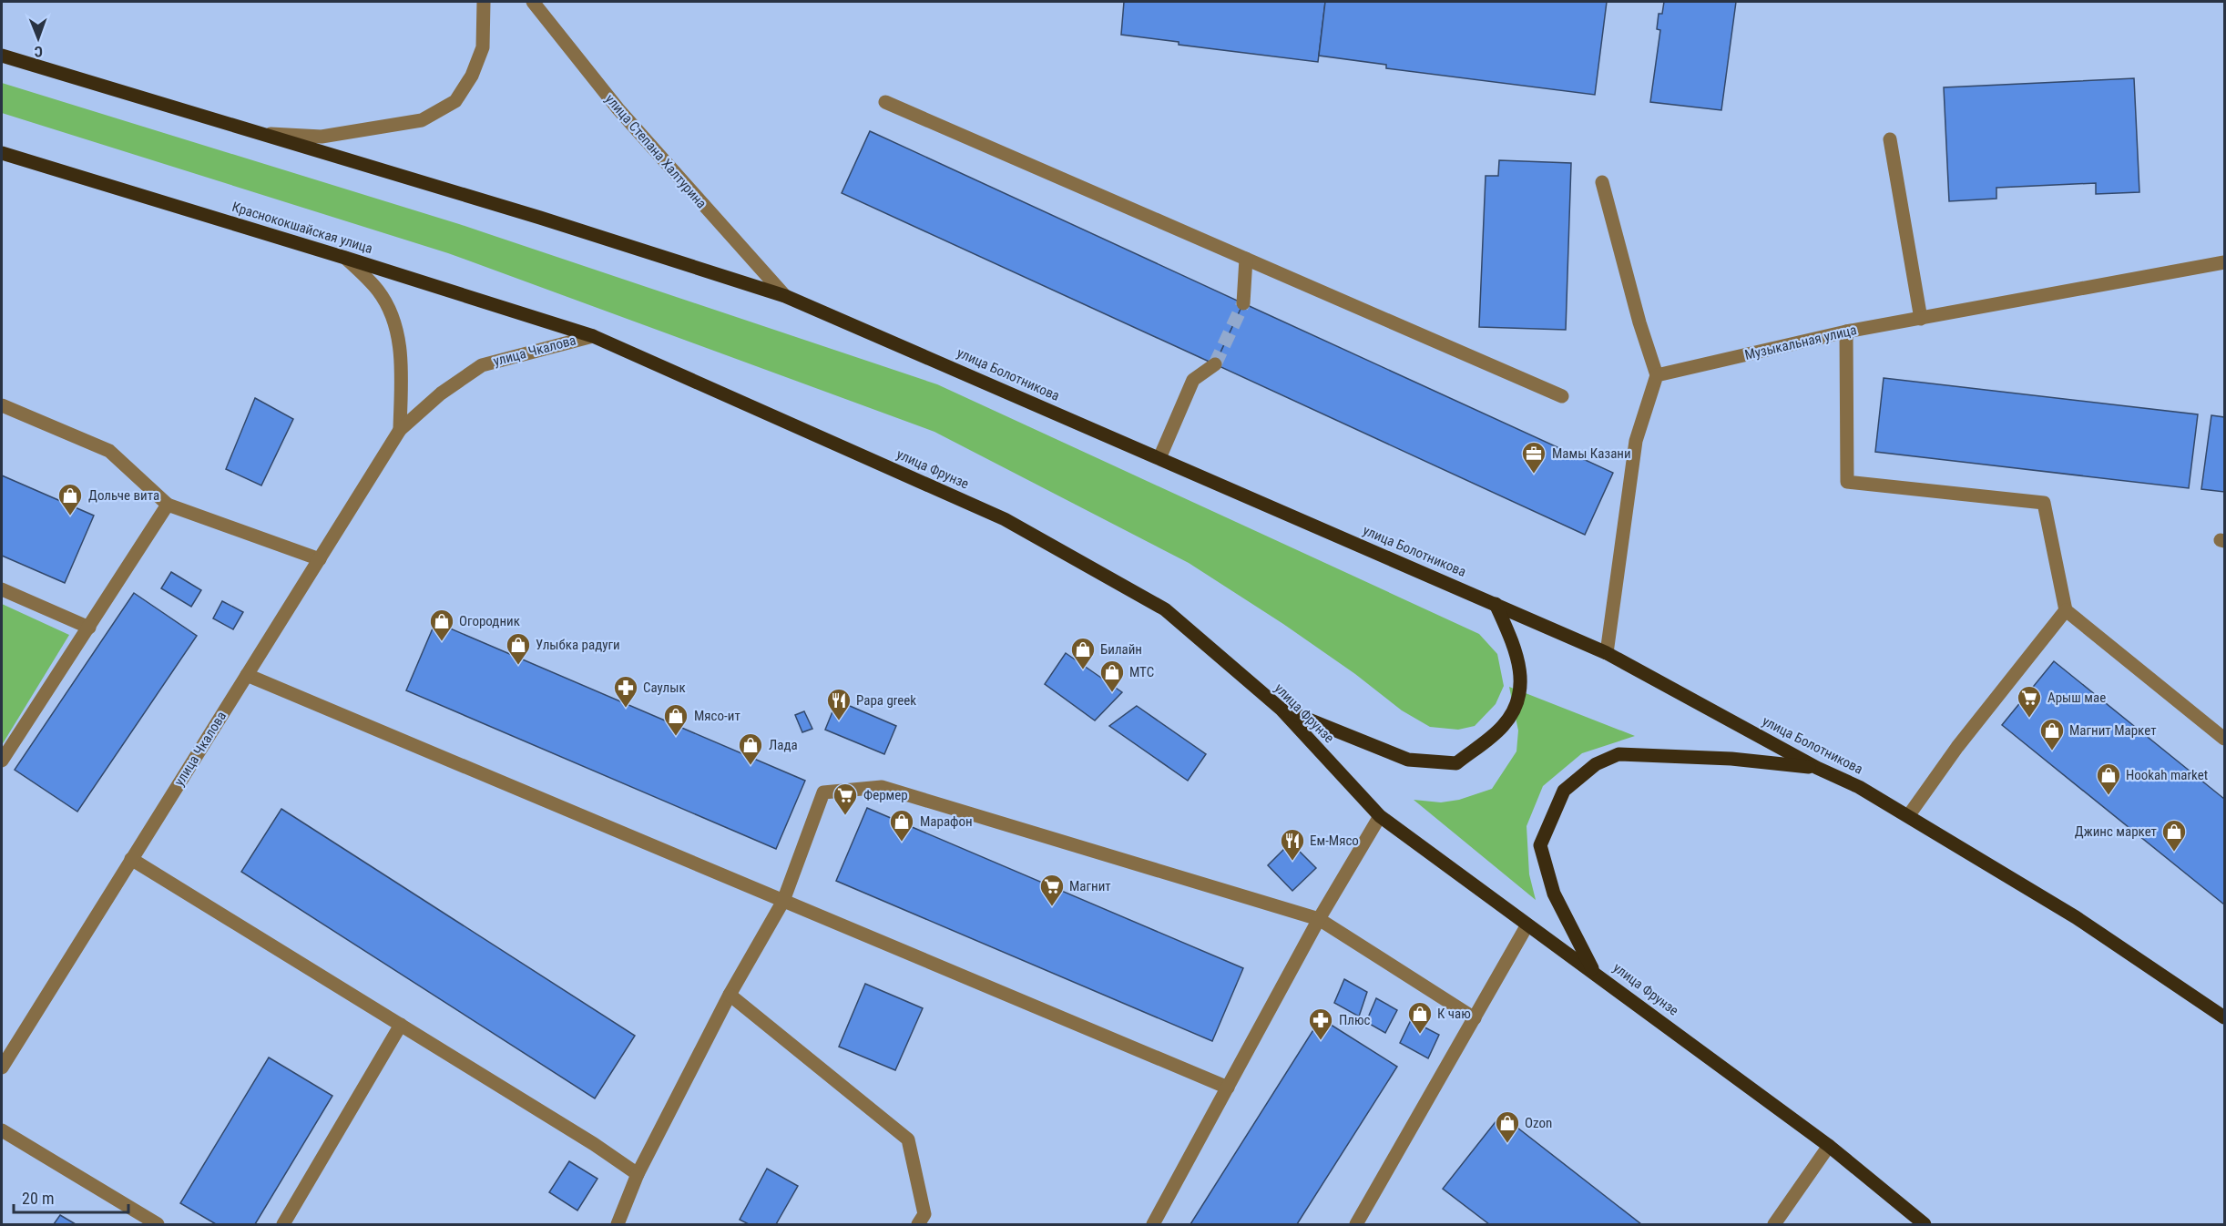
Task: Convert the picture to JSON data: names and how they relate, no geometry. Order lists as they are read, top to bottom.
{
  "streets": {
    "main road": ["Краснококшайская улица", "улица Болотникова", "улица Фрунзе"],
    "street": ["улица Степана Халтурина", "Музыкальная улица", "улица Чкалова"]
  },
  "crossings": [
    ["улица Степана Халтурина", "улица Болотникова"],
    ["Краснококшайская улица", "улица Чкалова"],
    ["Краснококшайская улица", "улица Фрунзе"],
    ["улица Чкалова", "улица Фрунзе"]
  ],
  "places": {
    "office": ["Мамы Казани"],
    "shop": [
      "Дольче вита",
      "Огородник",
      "Улыбка радуги",
      "Билайн",
      "МТС",
      "Мясо-ит",
      "Магнит Маркет",
      "Лада",
      "Hookah market",
      "Марафон",
      "Джинс маркет",
      "К чаю",
      "Ozon"
    ],
    "pharmacy": ["Саулык", "Плюс"],
    "supermarket": ["Арыш мае", "Фермер", "Магнит"],
    "restaurant": ["Papa greek", "Ем-Мясо"]
  },
  "scale_bar": "20 m",
  "north": "bottom"
}
